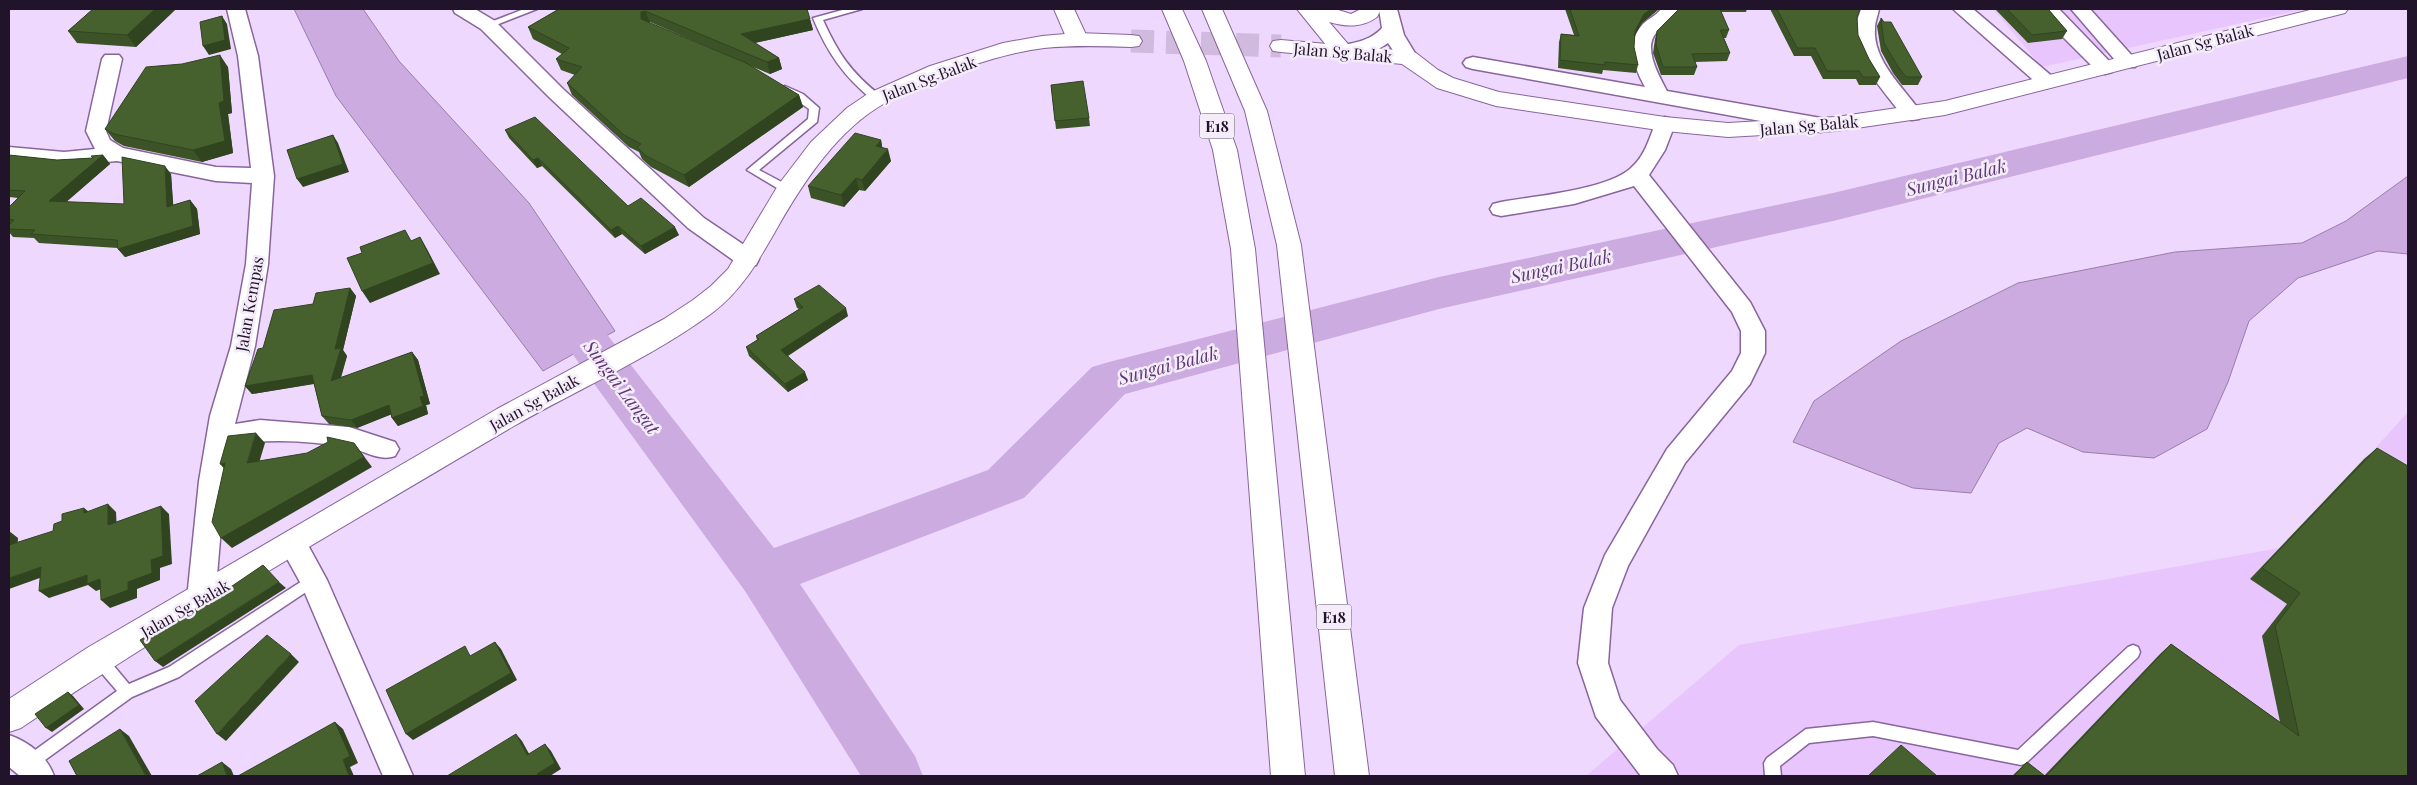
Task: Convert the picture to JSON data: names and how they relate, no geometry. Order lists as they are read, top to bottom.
{
  "streets": {
    "main road": ["Jalan Sg Balak", "E18"],
    "street": ["Jalan Kempas"]
  },
  "crossings": [
    ["Jalan Sg Balak", "Jalan Kempas"]
  ],
  "water": ["Sungai Balak", "Sungai Langat"]
}
